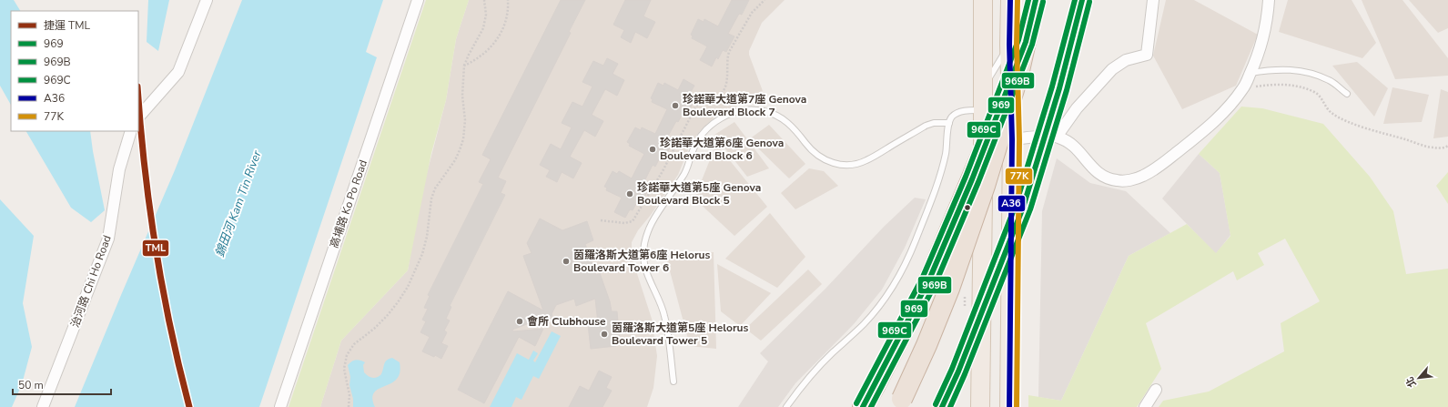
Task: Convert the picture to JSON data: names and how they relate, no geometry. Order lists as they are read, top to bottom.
{
  "streets": {
    "street": ["高埔路 Ko Po Road", "治河路 Chi Ho Road"]
  },
  "water": ["錦田河 Kam Tin River"],
  "places": [
    "珍諾華大道第7座 Genova Boulevard Block 7",
    "珍諾華大道第6座 Genova Boulevard Block 6",
    "珍諾華大道第5座 Genova Boulevard Block 5",
    "茵羅洛斯大道第6座 Helorus Boulevard Tower 6",
    "會所 Clubhouse",
    "茵羅洛斯大道第5座 Helorus Boulevard Tower 5"
  ],
  "lines": [
    "transit line 969",
    "transit line 969C",
    "transit line A36",
    "transit line 77K",
    "transit line 969B",
    "metro line TML"
  ],
  "legend": [
    "捷運 TML",
    "969",
    "969B",
    "969C",
    "A36",
    "77K"
  ],
  "scale_bar": "50 m",
  "north": "bottom left"
}
